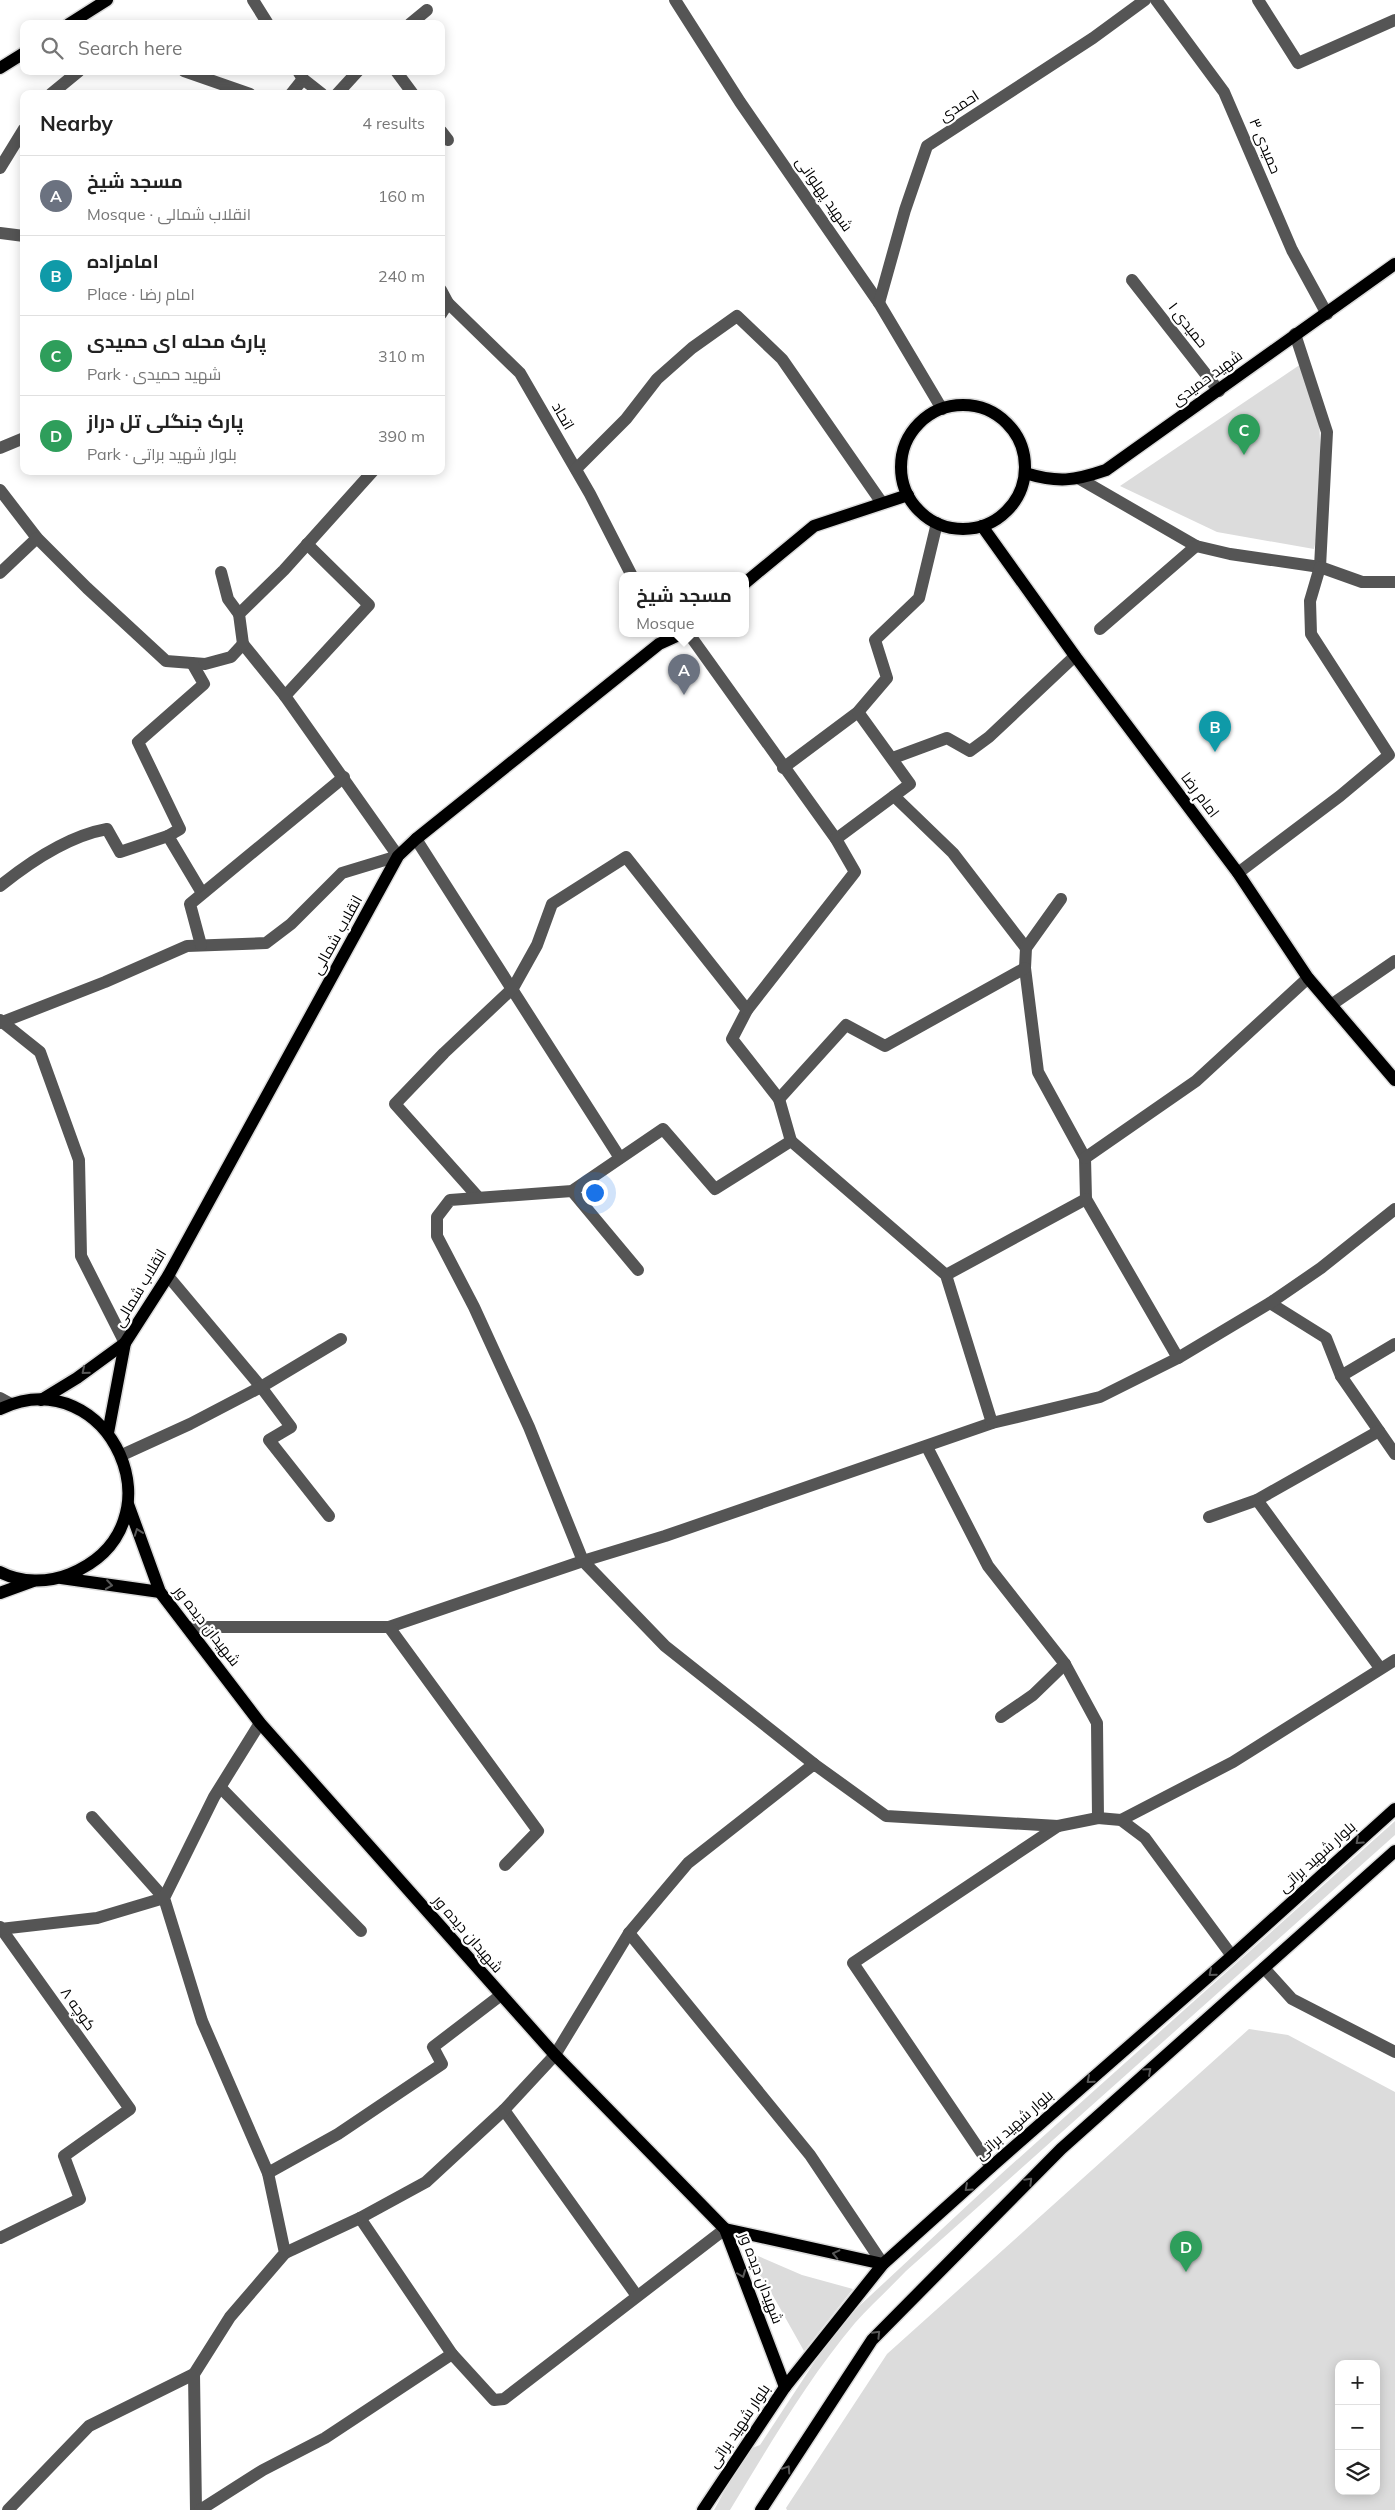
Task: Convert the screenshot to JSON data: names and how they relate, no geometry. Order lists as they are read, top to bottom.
{
  "streets": {
    "main road": [
      "شهید حمیدی",
      "امام رضا",
      "انقلاب شمالی",
      "شهیدان دیده ور",
      "بلوار شهید براتی"
    ],
    "street": [
      "احمدی",
      "حمیدی ۳",
      "شهید پهلوانی",
      "حمیدی ۱",
      "اتحاد",
      "کوچه ۸"
    ]
  },
  "crossings": [
    ["احمدی", "شهید پهلوانی"],
    ["حمیدی ۳", "شهید حمیدی"],
    ["شهید پهلوانی", "شهید حمیدی"],
    ["شهید پهلوانی", "امام رضا"],
    ["حمیدی ۱", "شهید حمیدی"],
    ["شهید حمیدی", "امام رضا"],
    ["شهیدان دیده ور", "بلوار شهید براتی"]
  ],
  "page": {
    "search": "Search here",
    "heading": ["Nearby", "4 results"],
    "list": [
      {
        "mark": "A",
        "name": "مسجد شیخ",
        "note": "Mosque · انقلاب شمالی",
        "value": "160 m"
      },
      {
        "mark": "B",
        "name": "امامزاده",
        "note": "Place · امام رضا",
        "value": "240 m"
      },
      {
        "mark": "C",
        "name": "پارک محله ای حمیدی",
        "note": "Park · شهید حمیدی",
        "value": "310 m"
      },
      {
        "mark": "D",
        "name": "پارک جنگلی تل دراز",
        "note": "Park · بلوار شهید براتی",
        "value": "390 m"
      }
    ],
    "pins": [
      "C",
      "A",
      "B",
      "D"
    ],
    "popup": ["مسجد شیخ", "Mosque"],
    "map_buttons": ["+", "−"]
  }
}
